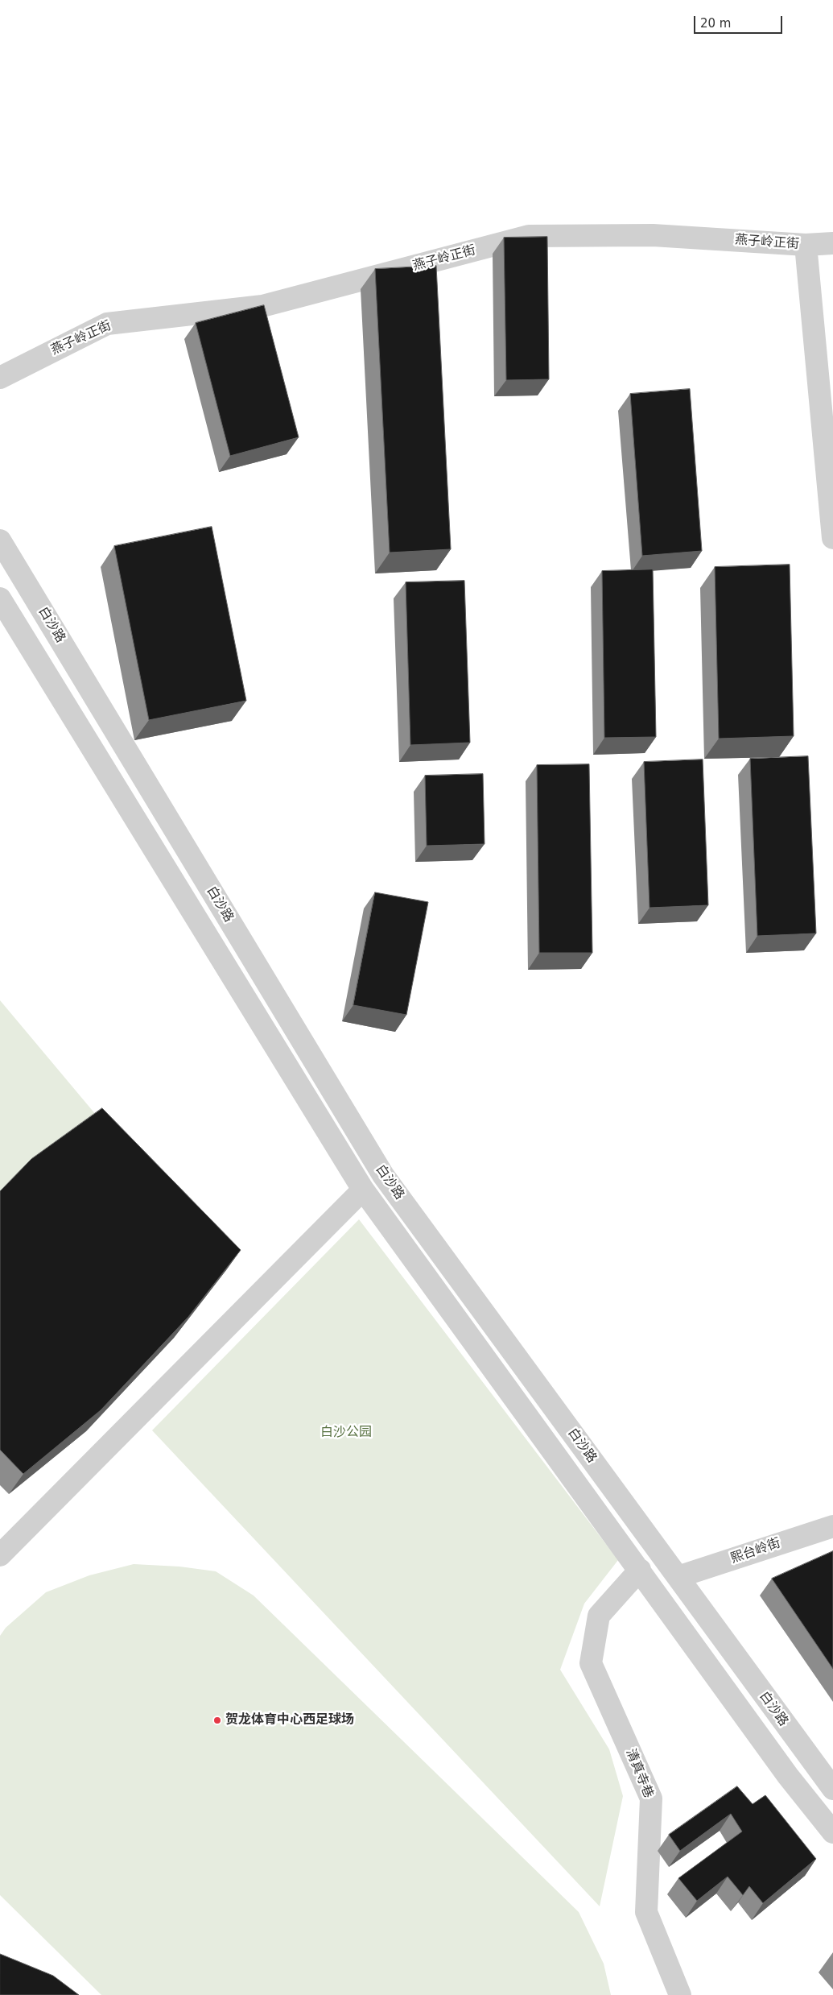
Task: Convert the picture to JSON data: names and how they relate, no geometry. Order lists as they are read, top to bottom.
{
  "streets": {
    "street": [
      "燕子岭正街",
      "白沙路",
      "熙台岭街",
      "清真寺巷"
    ]
  },
  "crossings": [
    ["白沙路", "熙台岭街"],
    ["白沙路", "清真寺巷"]
  ],
  "parks": ["白沙公园"],
  "places": ["贺龙体育中心西足球场"],
  "scale_bar": "20 m"
}
